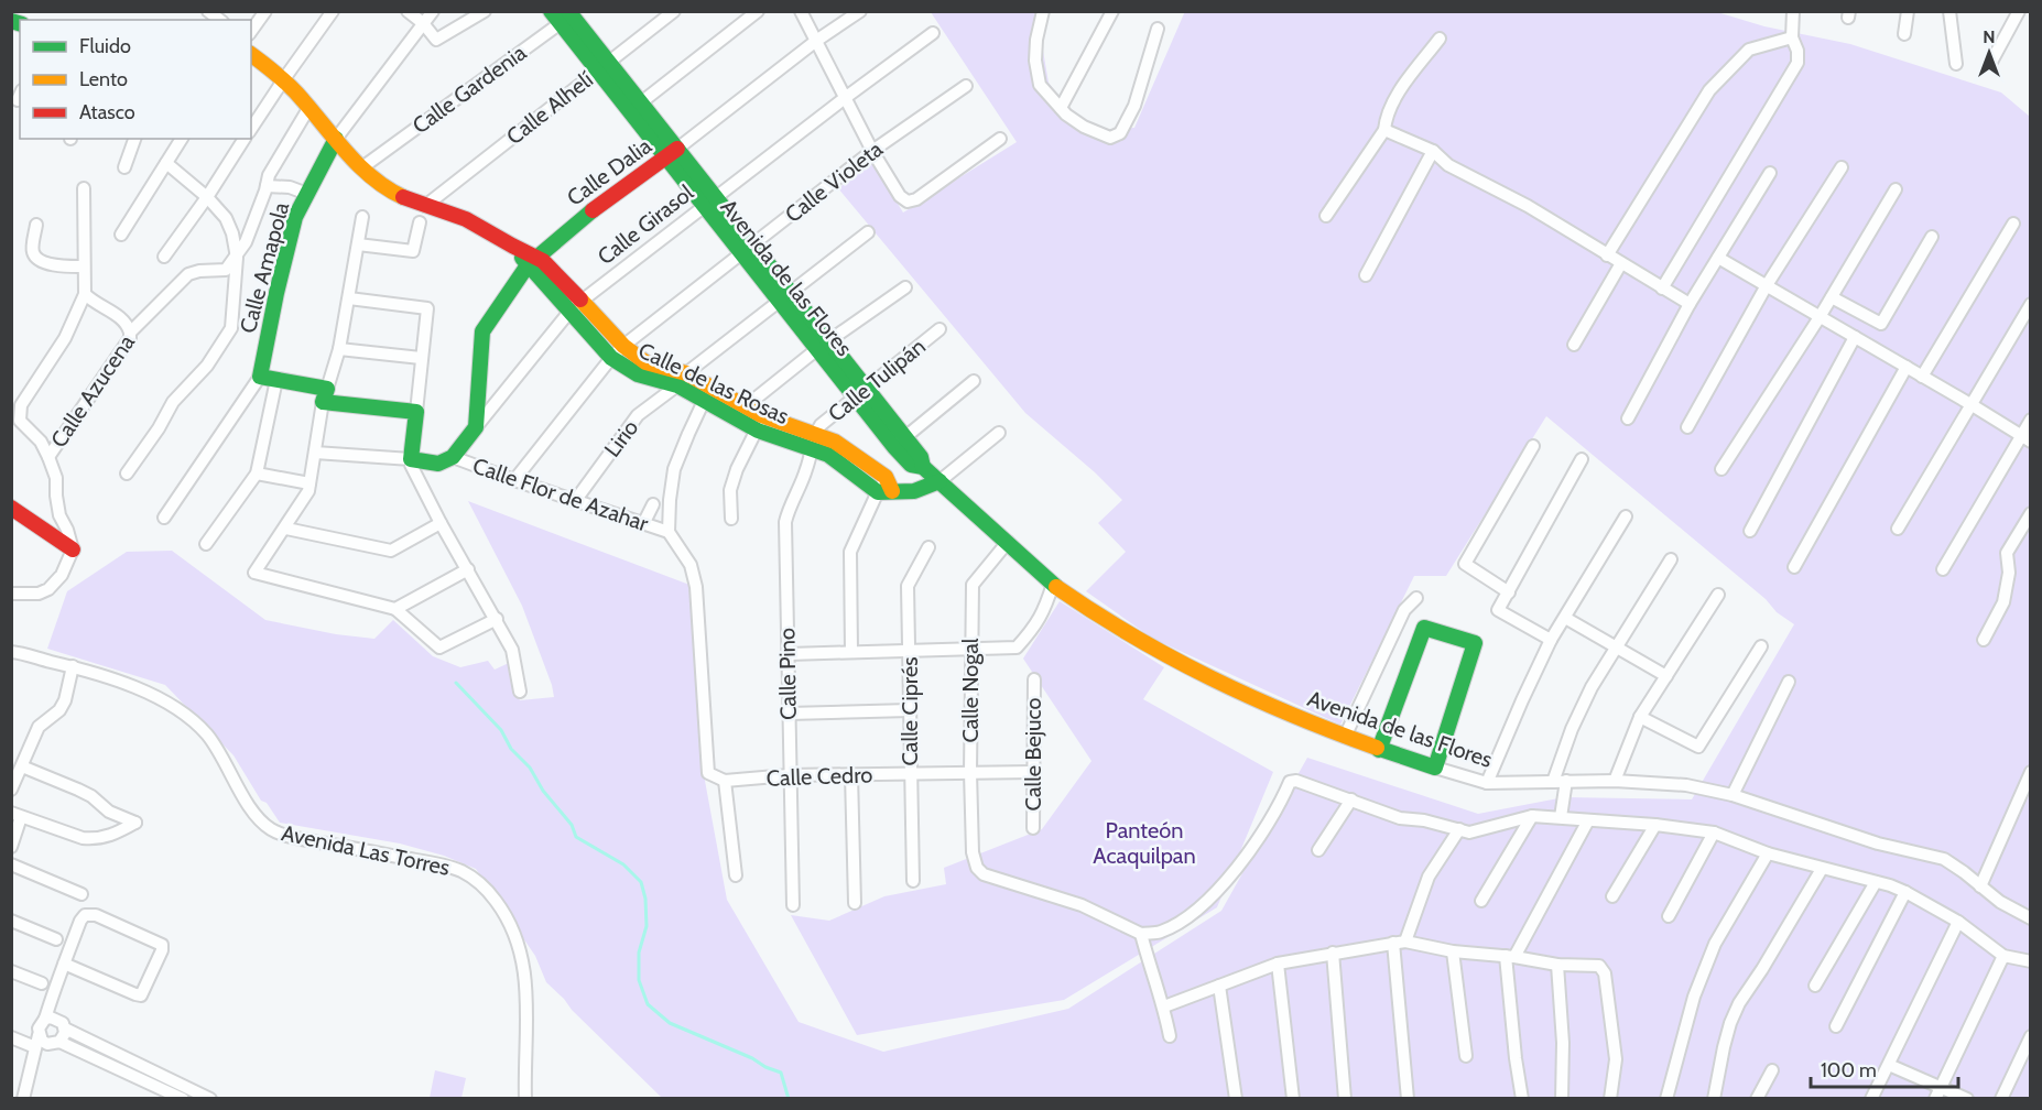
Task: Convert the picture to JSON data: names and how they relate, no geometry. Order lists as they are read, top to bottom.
{
  "streets": {
    "main road": [
      "Calle Dalia",
      "Calle Girasol",
      "Calle Amapola",
      "Avenida de las Flores",
      "Calle de las Rosas"
    ],
    "street": [
      "Calle Gardenia",
      "Calle Alhelí",
      "Calle Violeta",
      "Calle Tulipán",
      "Calle Azucena",
      "Lirio",
      "Calle Flor de Azahar",
      "Calle Pino",
      "Calle Nogal",
      "Calle Ciprés",
      "Calle Bejuco",
      "Calle Cedro",
      "Avenida Las Torres"
    ]
  },
  "crossings": [
    ["Calle Gardenia", "Avenida de las Flores"],
    ["Calle Gardenia", "Calle de las Rosas"],
    ["Calle Alhelí", "Avenida de las Flores"],
    ["Calle Alhelí", "Calle de las Rosas"],
    ["Calle Dalia", "Calle Girasol"],
    ["Calle Dalia", "Avenida de las Flores"],
    ["Calle Dalia", "Calle de las Rosas"],
    ["Calle Violeta", "Avenida de las Flores"],
    ["Calle Violeta", "Calle de las Rosas"],
    ["Calle Violeta", "Calle Flor de Azahar"],
    ["Calle Girasol", "Avenida de las Flores"],
    ["Calle Girasol", "Calle de las Rosas"],
    ["Calle Girasol", "Calle Flor de Azahar"],
    ["Calle Amapola", "Calle de las Rosas"],
    ["Avenida de las Flores", "Calle Tulipán"],
    ["Avenida de las Flores", "Lirio"],
    ["Avenida de las Flores", "Calle Nogal"],
    ["Calle Tulipán", "Calle de las Rosas"],
    ["Calle Tulipán", "Calle Pino"],
    ["Calle de las Rosas", "Lirio"],
    ["Calle de las Rosas", "Calle Pino"],
    ["Lirio", "Calle Flor de Azahar"],
    ["Calle Pino", "Calle Cedro"],
    ["Calle Nogal", "Calle Cedro"],
    ["Calle Ciprés", "Calle Cedro"],
    ["Calle Bejuco", "Calle Cedro"]
  ],
  "parks": ["Panteón Acaquilpan"],
  "legend": ["Fluido", "Lento", "Atasco"],
  "scale_bar": "100 m",
  "north": "top"
}
